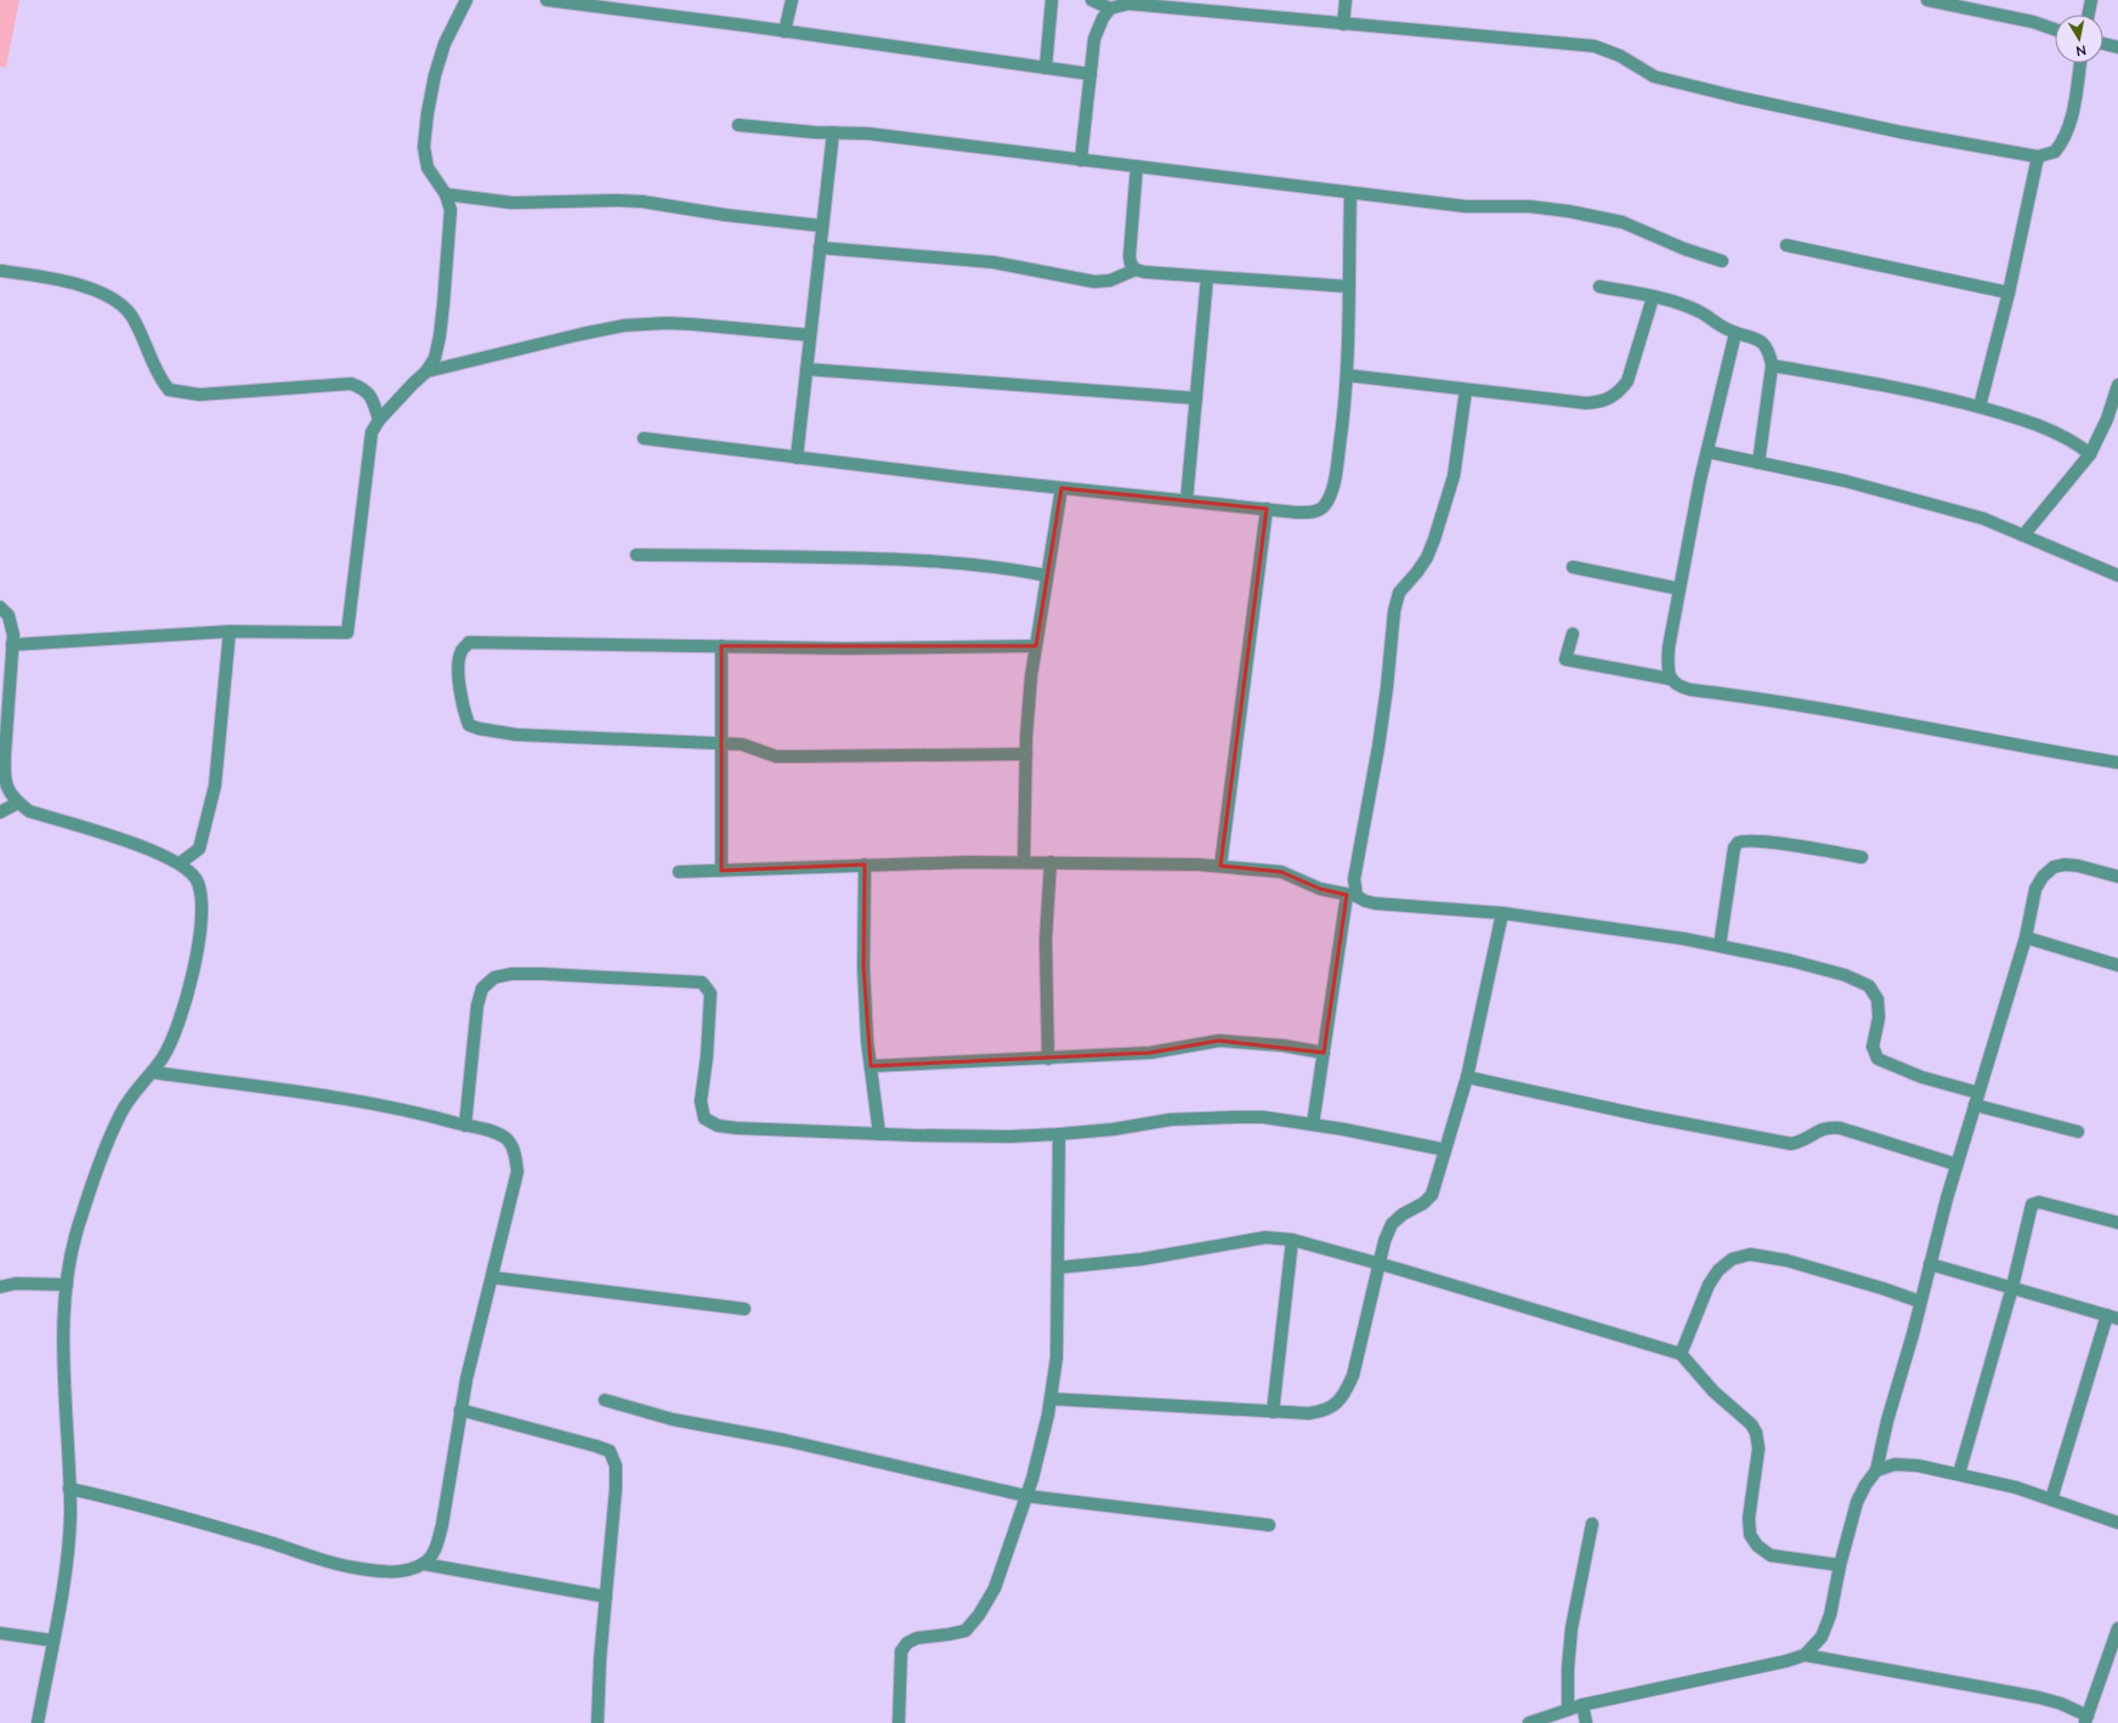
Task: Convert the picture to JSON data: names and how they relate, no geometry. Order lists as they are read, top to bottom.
{
  "north": "bottom"
}
